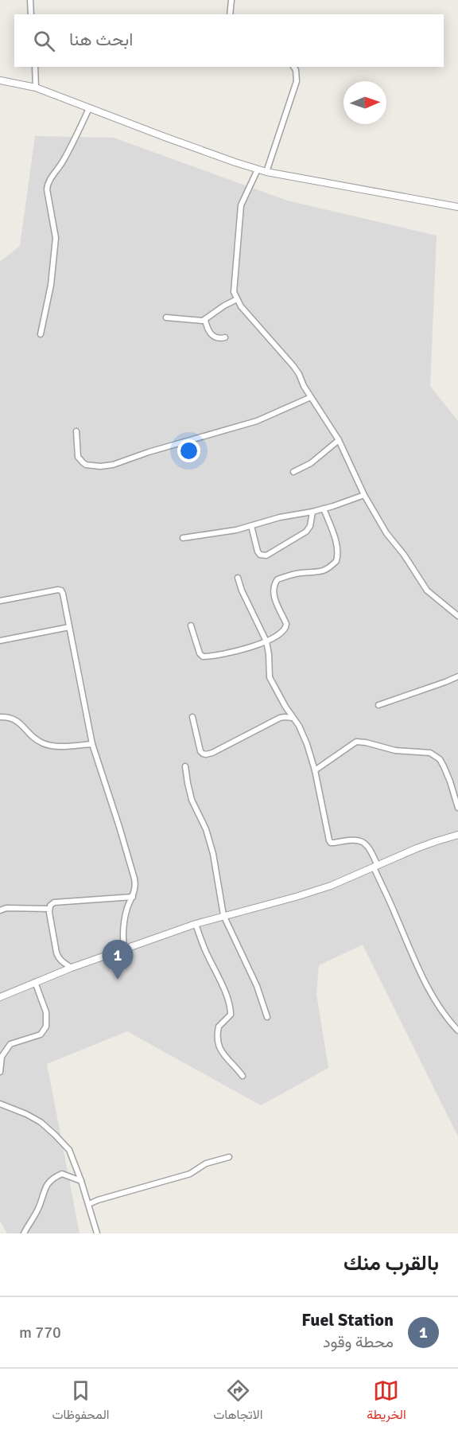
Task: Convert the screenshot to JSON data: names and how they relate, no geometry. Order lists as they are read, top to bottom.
{
  "north": "right",
  "page": {
    "search": "ابحث هنا",
    "pins": "1",
    "heading": "بالقرب منك",
    "list": [
      {
        "mark": "1",
        "name": "Fuel Station",
        "note": "محطة وقود",
        "value": "770 m"
      }
    ],
    "nav": ["الخريطة", "الاتجاهات", "المحفوظات"]
  }
}
